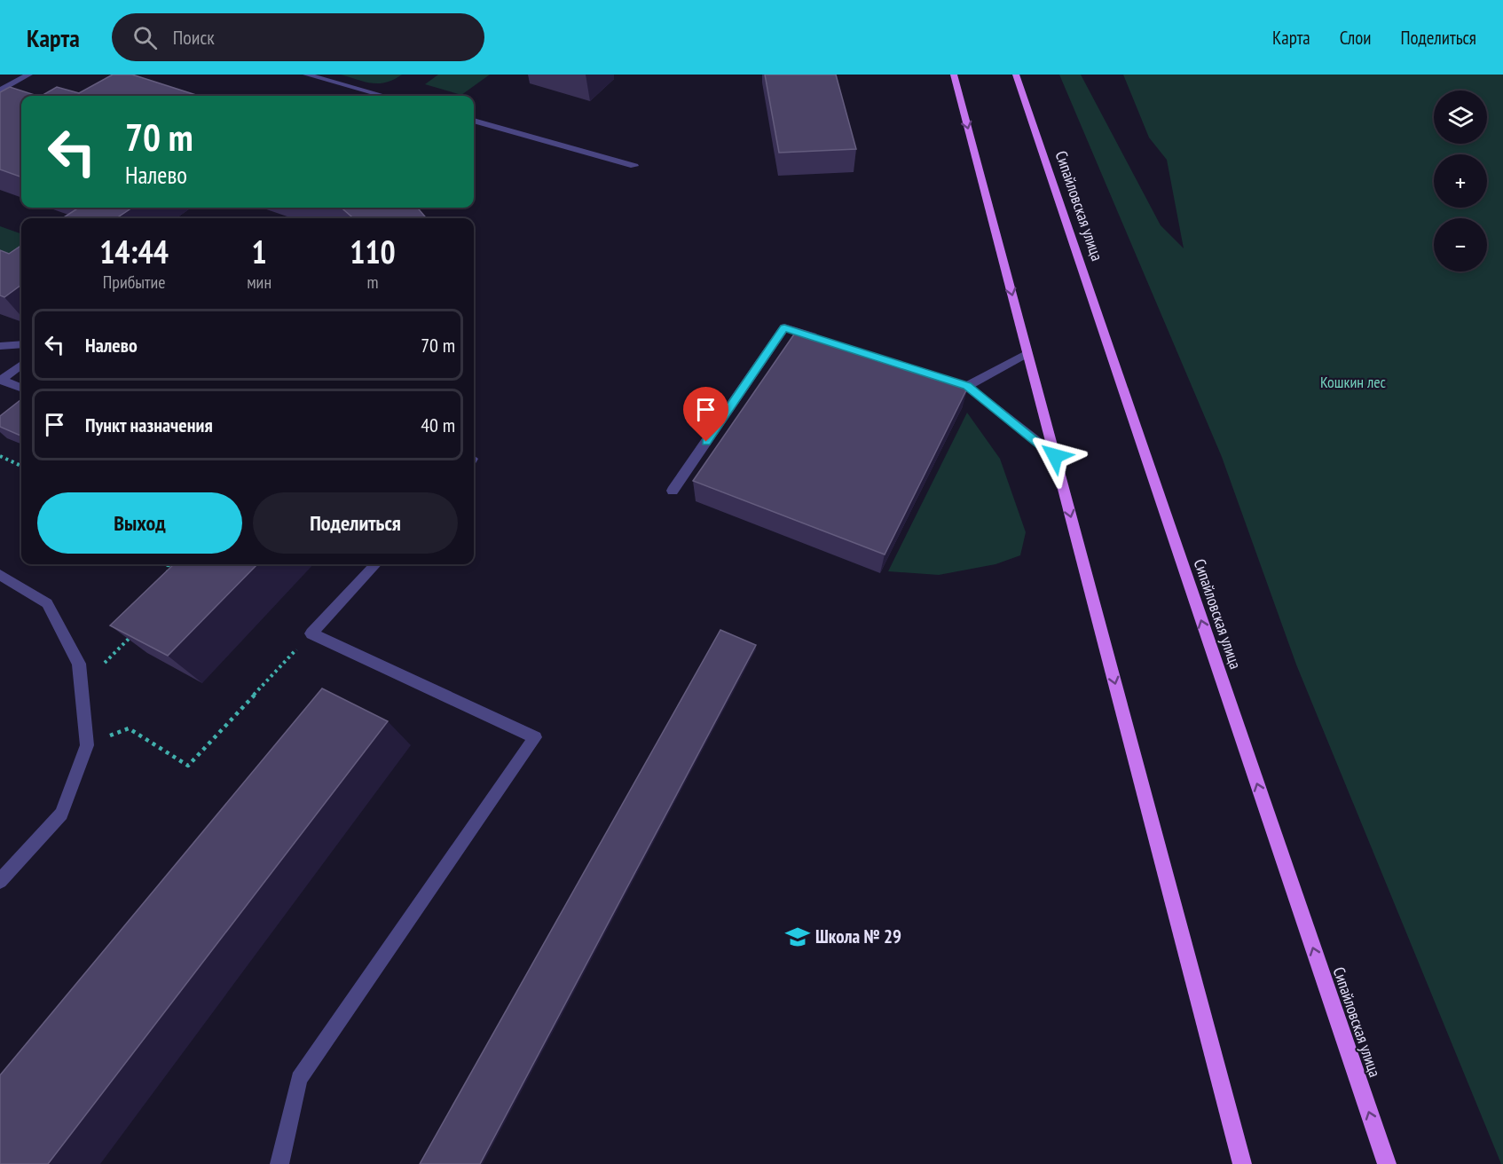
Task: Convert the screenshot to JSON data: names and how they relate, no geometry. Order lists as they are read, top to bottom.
{
  "streets": {
    "main road": ["Сипайловская улица"]
  },
  "parks": ["Кошкин лес"],
  "places": {
    "school or university": ["Школа № 29"]
  },
  "page": {
    "header": "Карта",
    "search": "Поиск",
    "nav": ["Карта", "Слои", "Поделиться"],
    "map_buttons": ["+", "−"],
    "turn": ["70 m", "Налево"],
    "eta": [
      "14:44",
      "Прибытие",
      "1",
      "мин",
      "110",
      "m"
    ],
    "list": [
      {
        "name": "Налево",
        "value": "70 m"
      },
      {
        "name": "Пункт назначения",
        "value": "40 m"
      }
    ],
    "buttons": ["Выход", "Поделиться"]
  }
}
